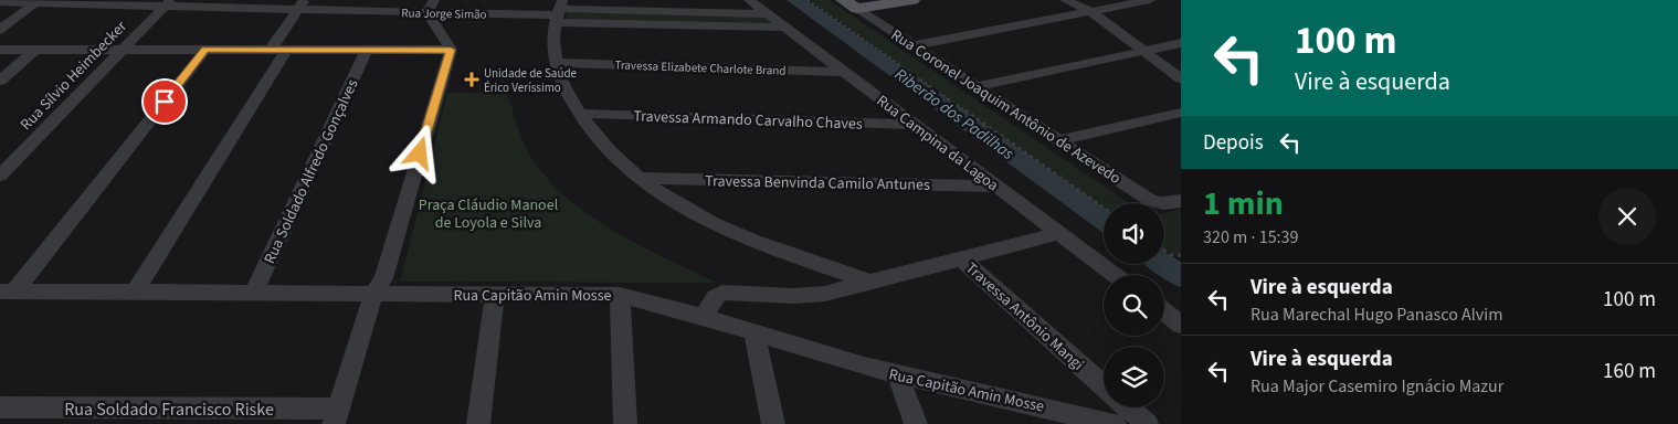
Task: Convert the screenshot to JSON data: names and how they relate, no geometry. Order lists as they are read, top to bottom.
{
  "streets": {
    "main road": ["Rua Coronel Joaquim Antônio de Azevedo"],
    "street": [
      "Rua Jorge Simão",
      "Travessa Elizabete Charlote Brand",
      "Rua Sílvio Heimbecker",
      "Travessa Armando Carvalho Chaves",
      "Rua Campina da Lagoa",
      "Rua Soldado Alfredo Gonçalves",
      "Travessa Benvinda Camilo Antunes",
      "Rua Capitão Amin Mosse",
      "Travessa Antônio Mangi",
      "Rua Soldado Francisco Riske"
    ]
  },
  "crossings": [
    ["Rua Jorge Simão", "Rua Sílvio Heimbecker"],
    ["Rua Jorge Simão", "Rua Campina da Lagoa"],
    ["Travessa Elizabete Charlote Brand", "Rua Campina da Lagoa"],
    ["Travessa Armando Carvalho Chaves", "Rua Campina da Lagoa"],
    ["Rua Campina da Lagoa", "Travessa Benvinda Camilo Antunes"],
    ["Rua Soldado Alfredo Gonçalves", "Rua Capitão Amin Mosse"]
  ],
  "water": ["Riberão dos Padilhas"],
  "parks": ["Praça Cláudio Manoel de Loyola e Silva"],
  "places": {
    "health": ["Unidade de Saúde Érico Veríssimo"]
  },
  "page": {
    "turn": ["100 m", "Vire à esquerda"],
    "then": "Depois",
    "heading": ["1 min", "320 m · 15:39"],
    "list": [
      {
        "name": "Vire à esquerda",
        "note": "Rua Marechal Hugo Panasco Alvim",
        "value": "100 m"
      },
      {
        "name": "Vire à esquerda",
        "note": "Rua Major Casemiro Ignácio Mazur",
        "value": "160 m"
      }
    ]
  }
}
